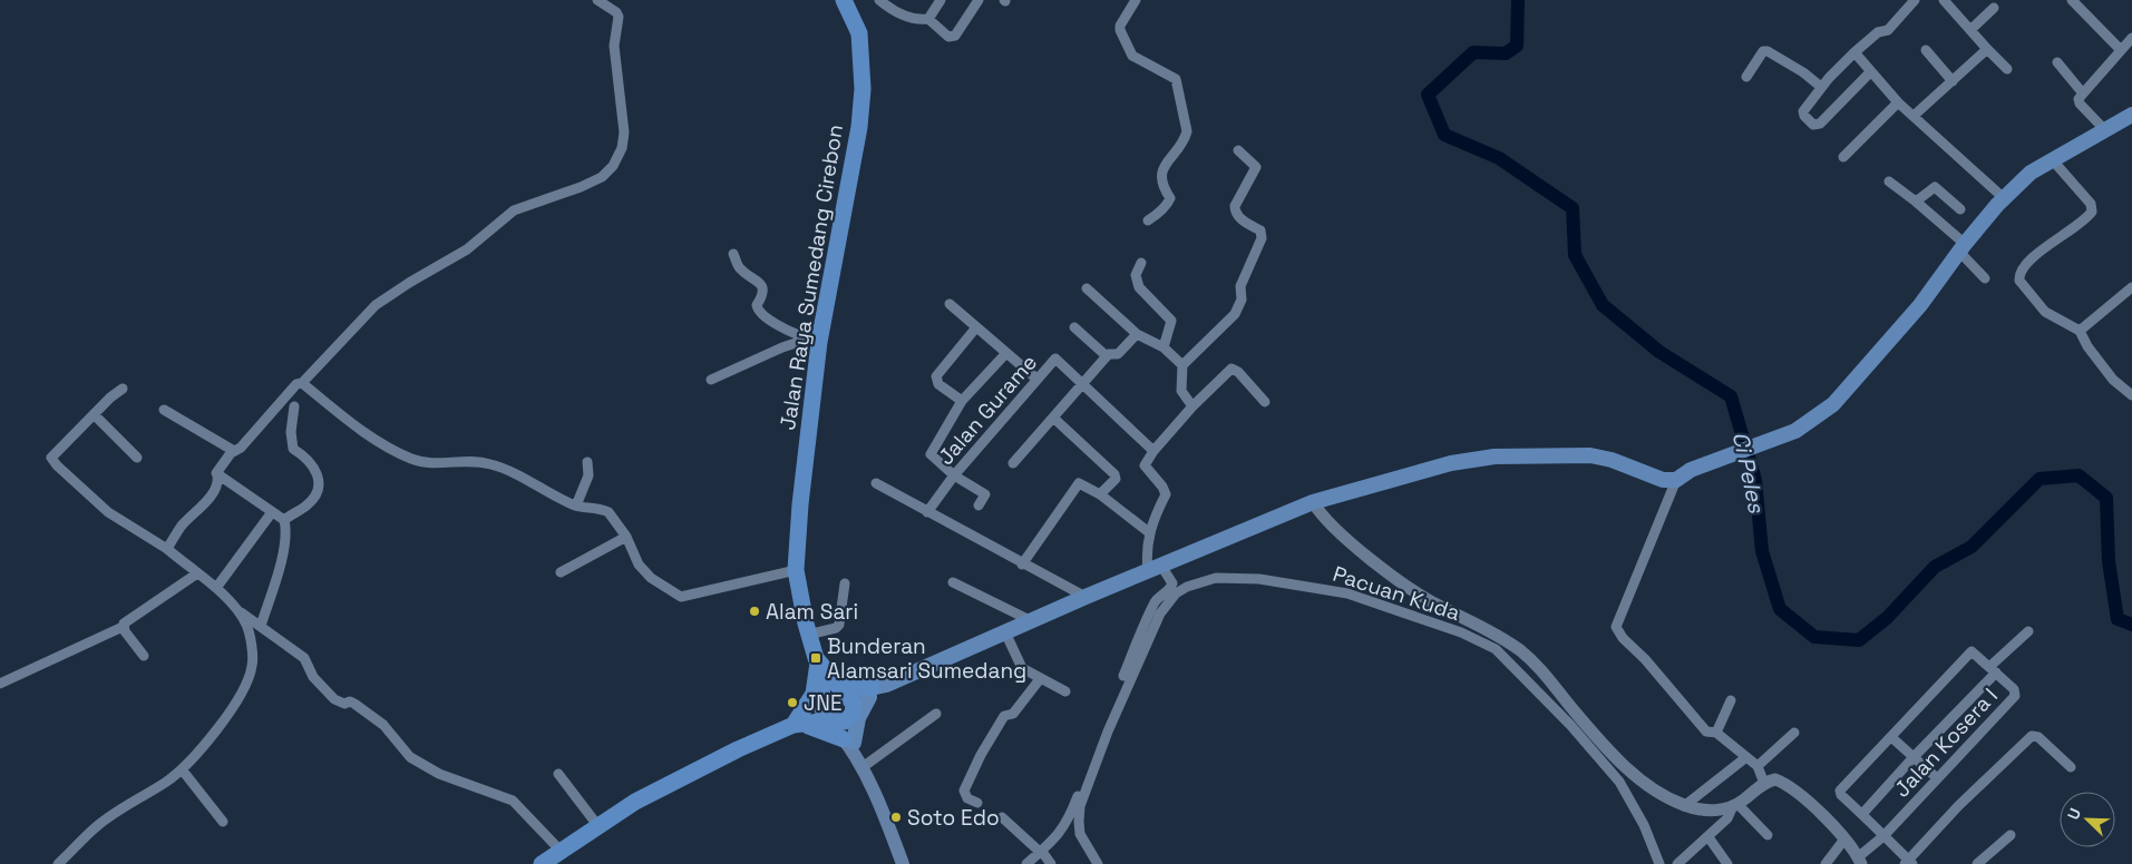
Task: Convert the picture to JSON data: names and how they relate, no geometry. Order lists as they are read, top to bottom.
{
  "streets": {
    "highway": ["Jalan Raya Sumedang Cirebon"],
    "street": ["Jalan Gurame", "Pacuan Kuda", "Jalan Kosera I"]
  },
  "water": ["Ci Peles"],
  "places": {
    "other": ["Alam Sari", "JNE", "Soto Edo"],
    "transit": ["Bunderan Alamsari Sumedang"]
  },
  "north": "top left"
}
